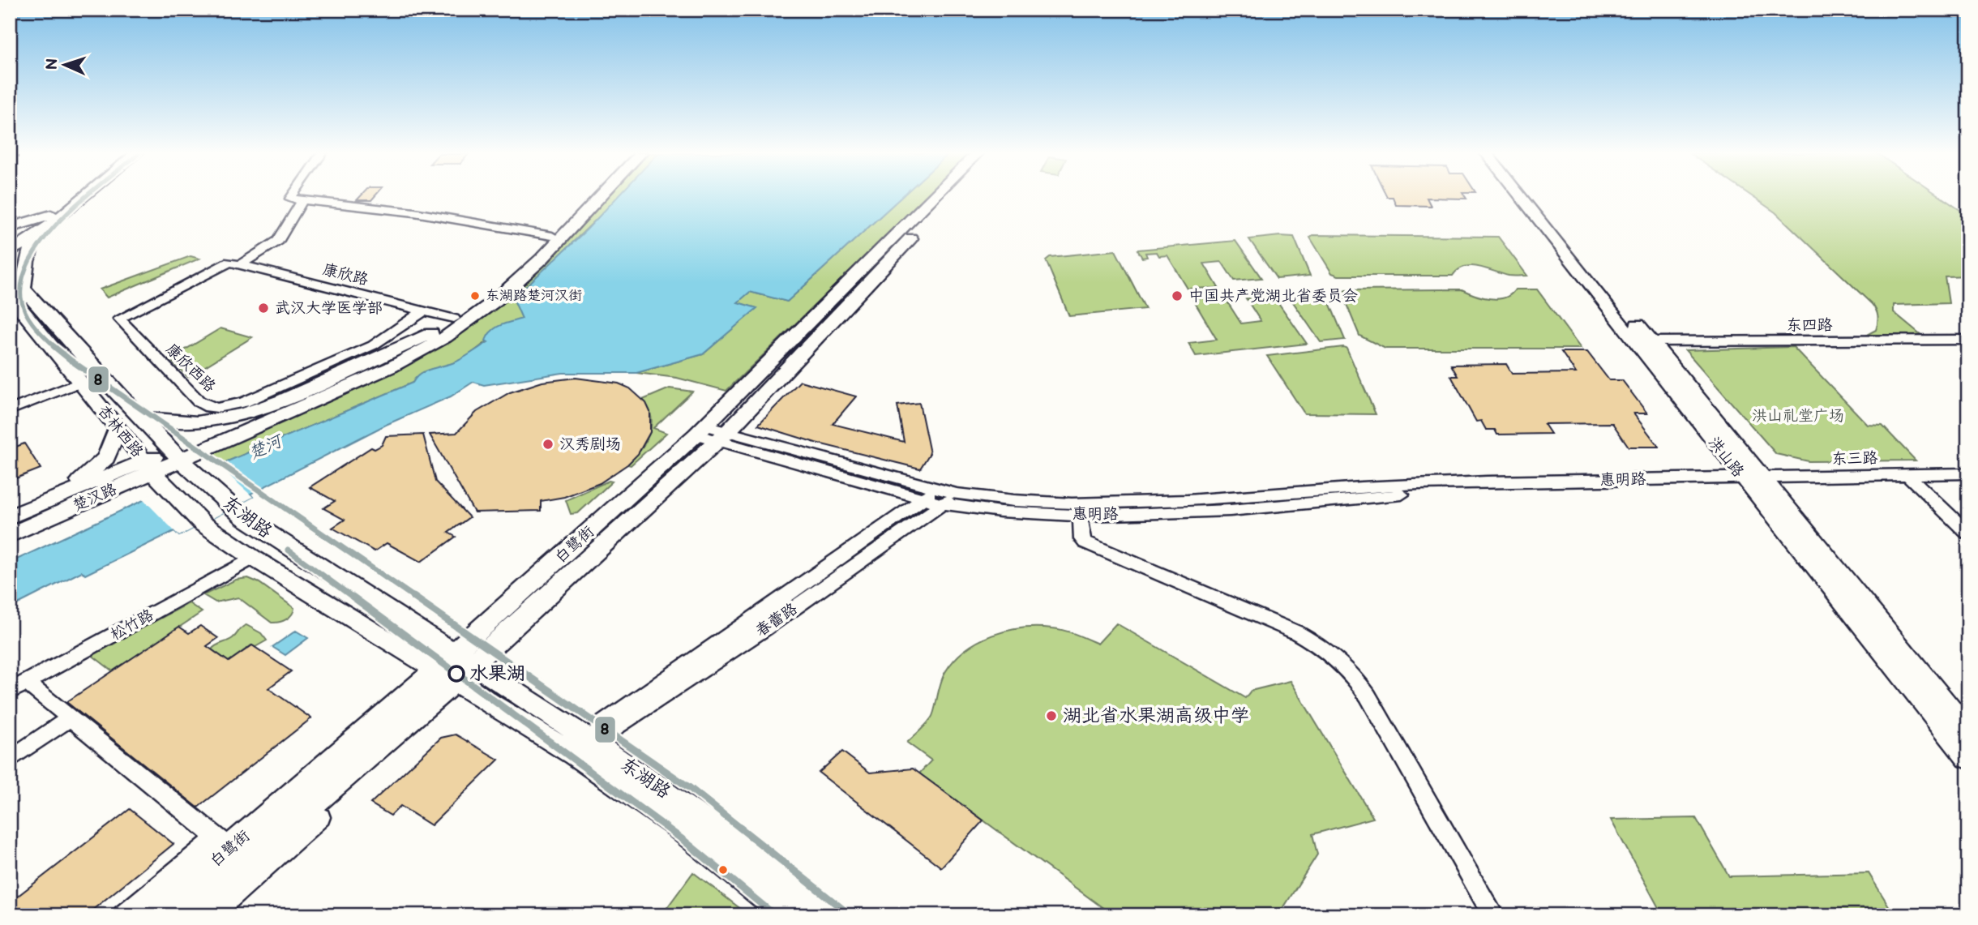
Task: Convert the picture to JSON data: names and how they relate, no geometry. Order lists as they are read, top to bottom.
{
  "streets": {
    "main road": [
      "杏林西路",
      "洪山路",
      "楚汉路",
      "东湖路",
      "白鹭街"
    ],
    "street": [
      "康欣路",
      "东四路",
      "康欣西路",
      "东三路",
      "惠明路",
      "春蕾路",
      "松竹路"
    ]
  },
  "crossings": [
    ["康欣路", "康欣西路"],
    ["东四路", "洪山路"],
    ["杏林西路", "楚汉路"],
    ["杏林西路", "东湖路"],
    ["洪山路", "东三路"],
    ["洪山路", "惠明路"],
    ["东三路", "惠明路"],
    ["惠明路", "白鹭街"],
    ["惠明路", "春蕾路"],
    ["楚汉路", "东湖路"],
    ["东湖路", "白鹭街"],
    ["东湖路", "春蕾路"],
    ["东湖路", "松竹路"]
  ],
  "water": ["楚河"],
  "parks": ["洪山礼堂广场"],
  "places": [
    "东湖路楚河汉街",
    "中国共产党湖北省委员会",
    "武汉大学医学部",
    "汉秀剧场",
    "水果湖",
    "湖北省水果湖高级中学"
  ],
  "lines": ["transit line 8"],
  "north": "left"
}
